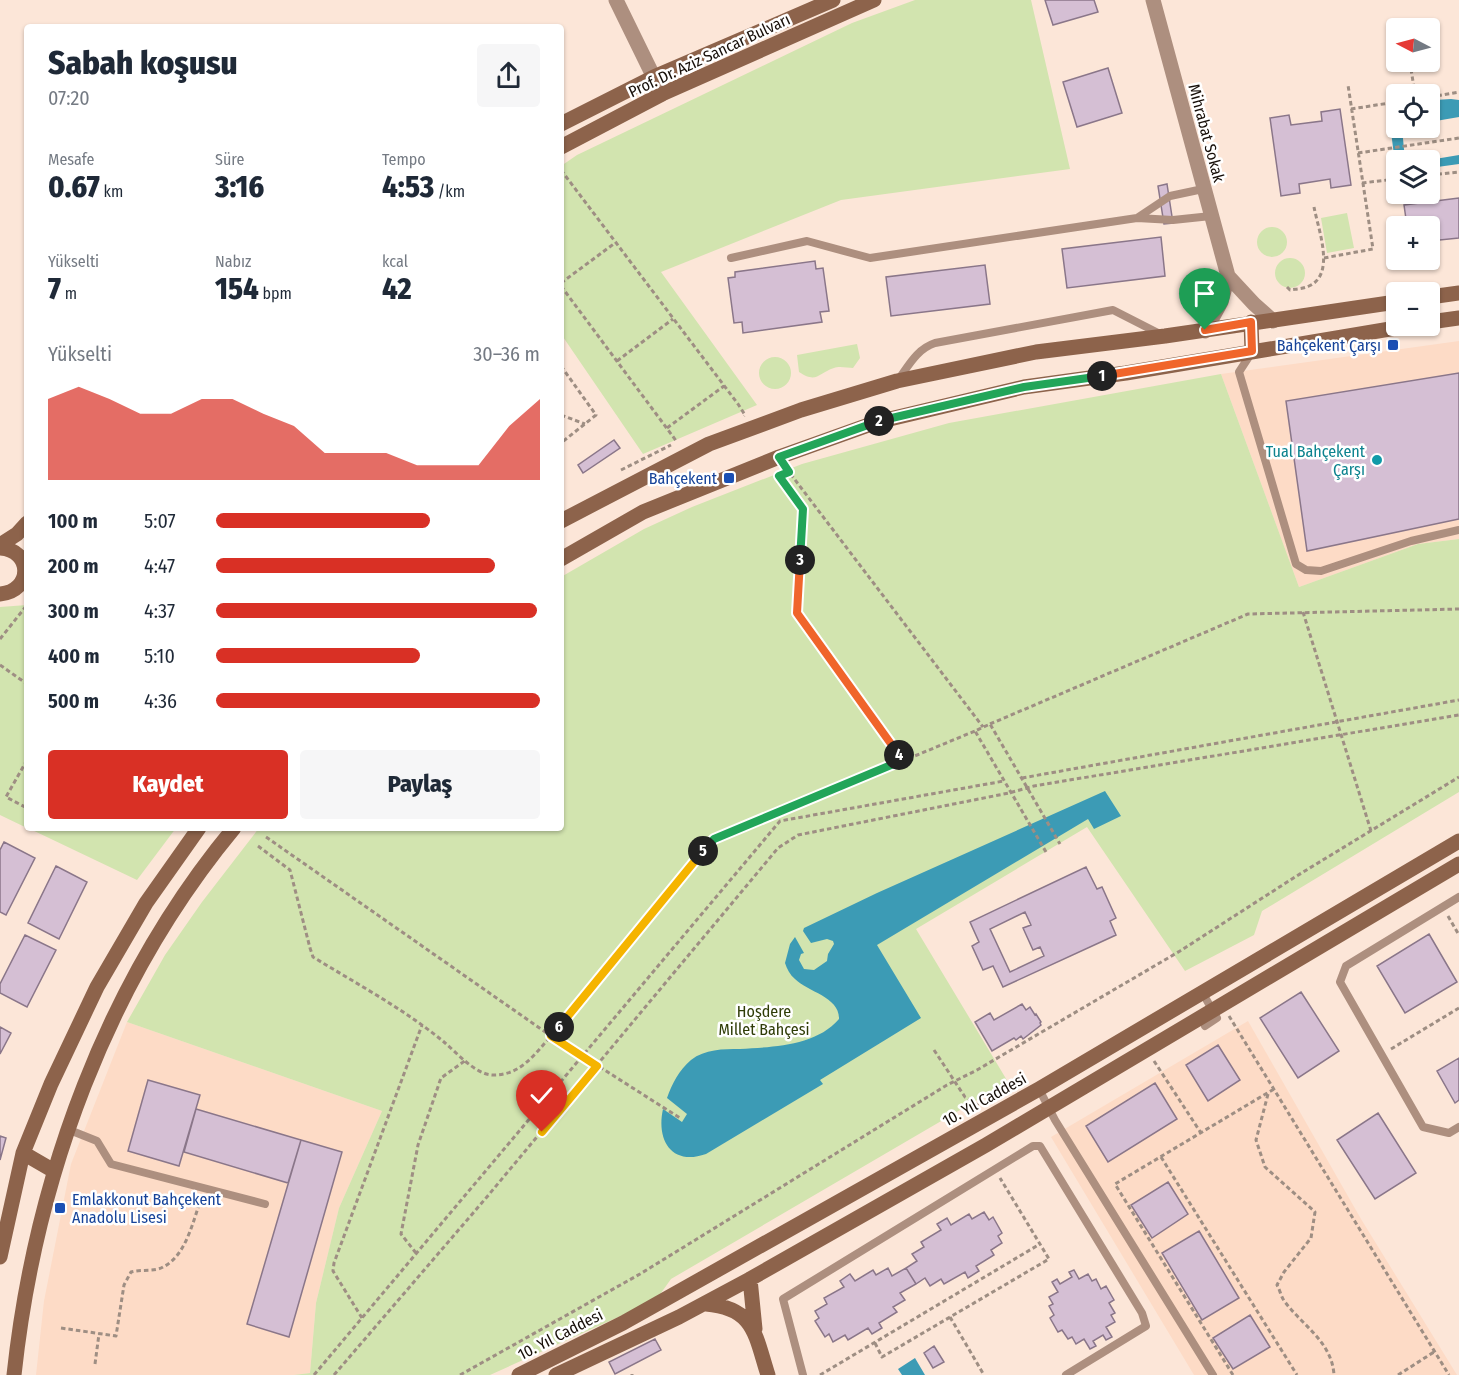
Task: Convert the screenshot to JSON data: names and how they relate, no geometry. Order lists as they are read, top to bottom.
{
  "streets": {
    "main road": ["Prof. Dr. Aziz Sancar Bulvarı", "10. Yıl Caddesi"],
    "street": ["Mihrabat Sokak"]
  },
  "parks": ["Hoşdere Millet Bahçesi"],
  "places": {
    "transit": ["Bahçekent Çarşı", "Bahçekent", "Emlakkonut Bahçekent Anadolu Lisesi"],
    "other": ["Tual Bahçekent Çarşı"]
  },
  "north": "left",
  "page": {
    "map_buttons": ["+", "−"],
    "heading": ["Sabah koşusu", "07:20"],
    "stats": [
      ["Mesafe", "0.67 km"],
      ["Süre", "3:16"],
      ["Tempo", "4:53 /km"],
      ["Yükselti", "7 m"],
      ["Nabız", "154 bpm"],
      ["kcal", "42"]
    ],
    "chart": ["Yükselti", "30–36 m"],
    "pins": [
      "1",
      "2",
      "3",
      "4",
      "5",
      "6"
    ],
    "list": [
      {
        "name": "100 m",
        "note": "5:07"
      },
      {
        "name": "200 m",
        "note": "4:47"
      },
      {
        "name": "300 m",
        "note": "4:37"
      },
      {
        "name": "400 m",
        "note": "5:10"
      },
      {
        "name": "500 m",
        "note": "4:36"
      }
    ],
    "buttons": ["Kaydet", "Paylaş"]
  }
}
